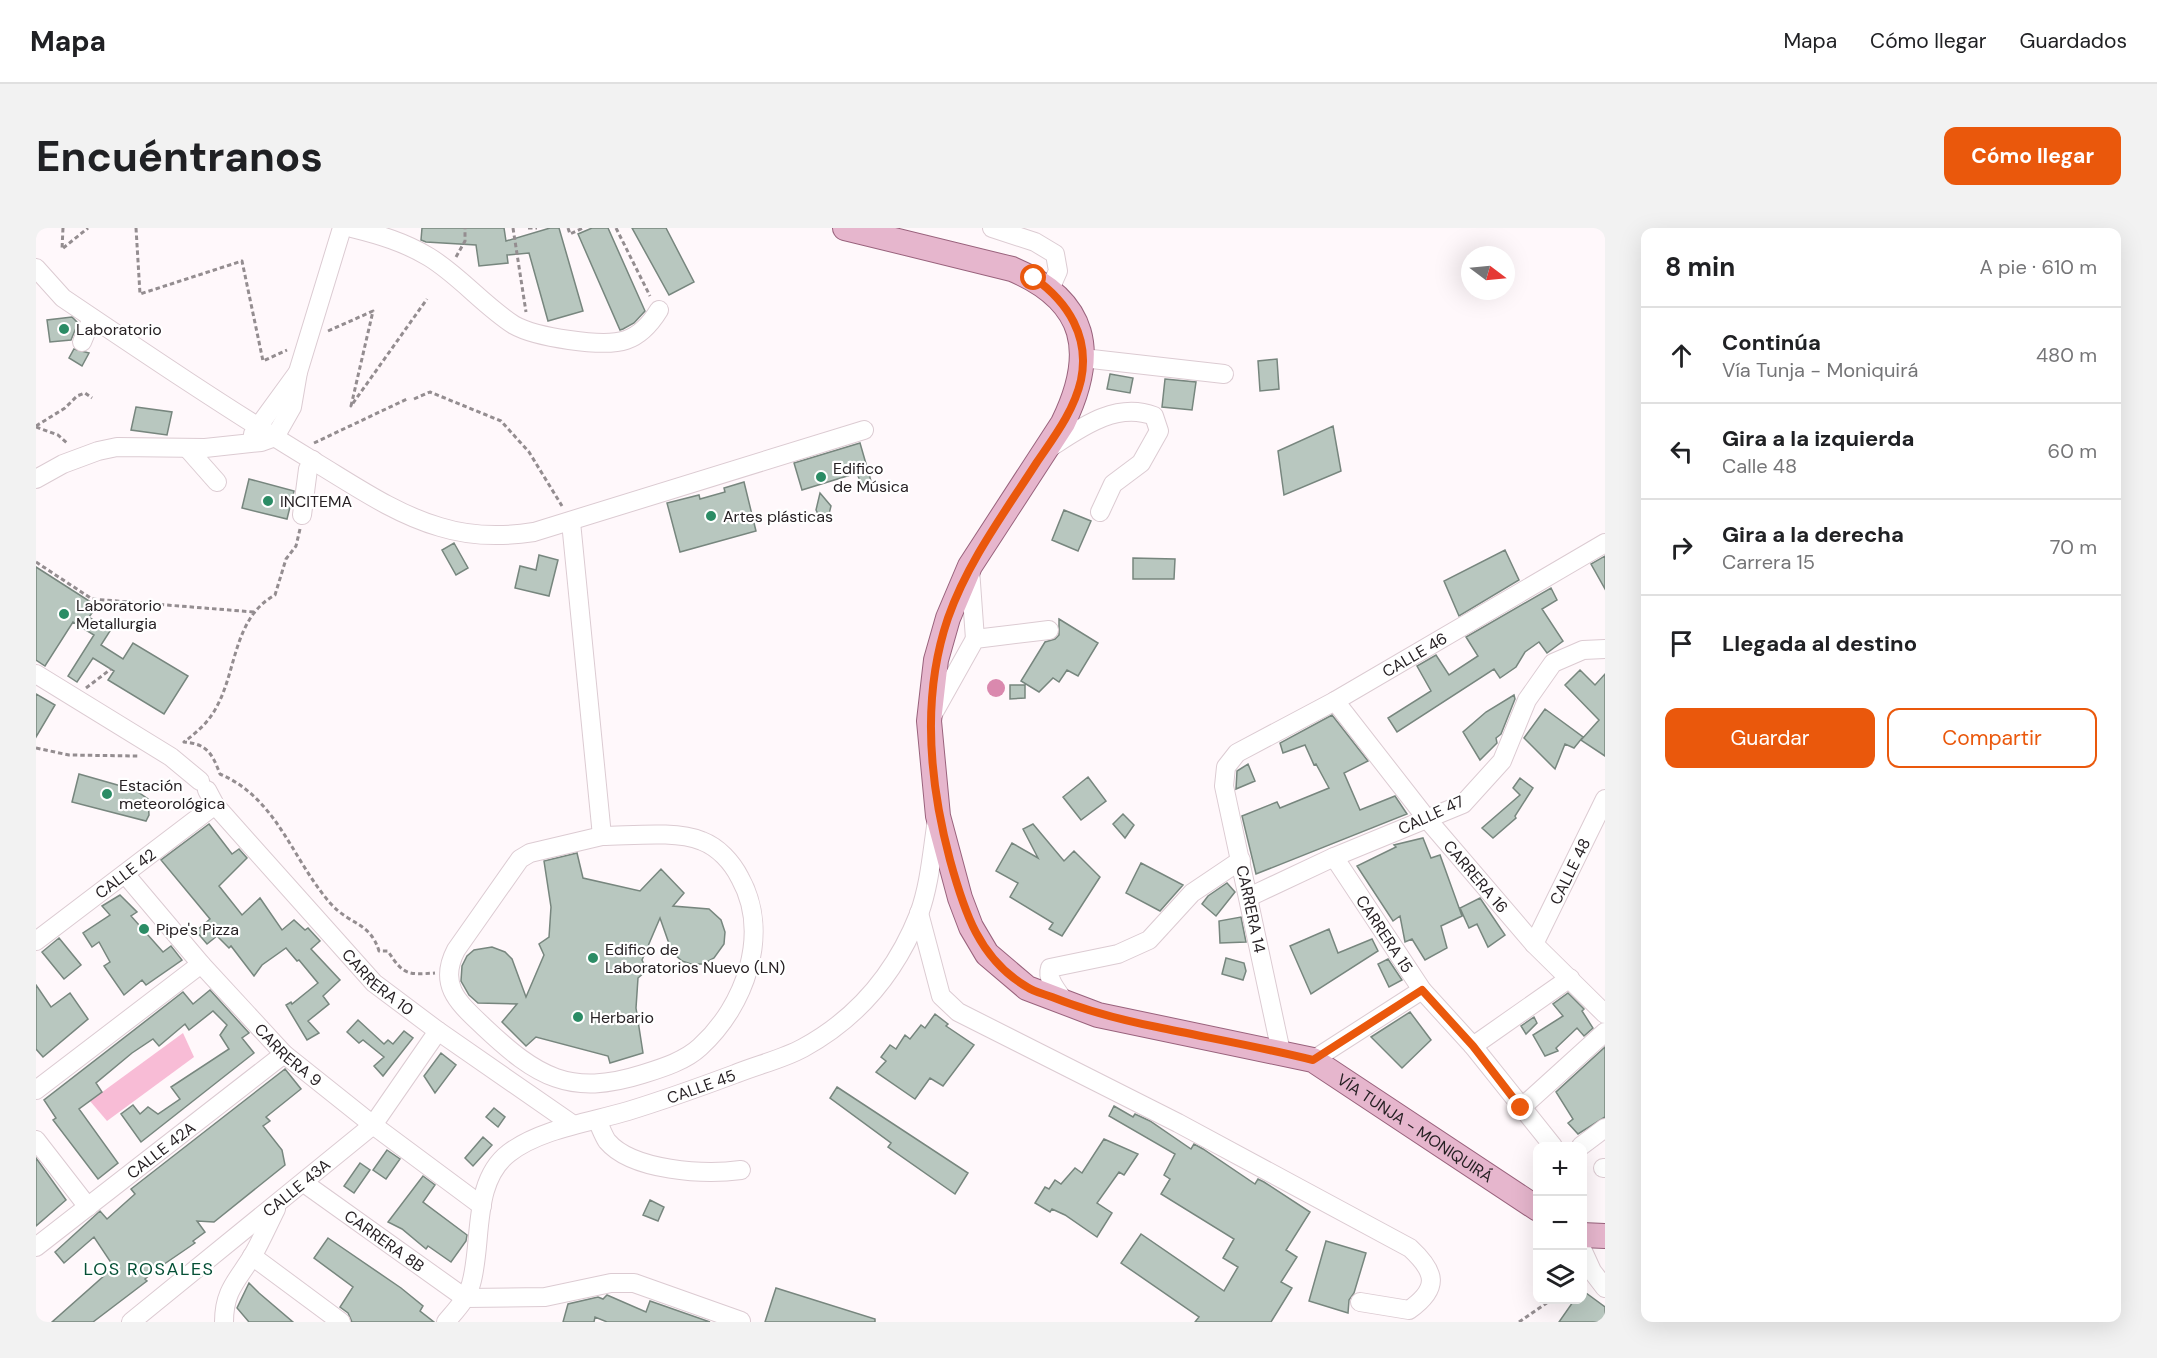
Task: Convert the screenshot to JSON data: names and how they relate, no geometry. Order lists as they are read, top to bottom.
{
  "streets": {
    "main road": ["VÍA TUNJA - MONIQUIRÁ"],
    "street": [
      "CALLE 46",
      "CALLE 47",
      "CALLE 48",
      "CALLE 42",
      "CARRERA 16",
      "CARRERA 14",
      "CARRERA 15",
      "CARRERA 10",
      "CARRERA 9",
      "CALLE 45",
      "CALLE 42A",
      "CALLE 43A",
      "CARRERA 8B"
    ]
  },
  "crossings": [
    ["CALLE 46", "CARRERA 16"],
    ["CALLE 46", "CARRERA 14"],
    ["CALLE 47", "CARRERA 16"],
    ["CALLE 47", "CARRERA 14"],
    ["CALLE 47", "CARRERA 15"],
    ["CALLE 48", "CARRERA 16"],
    ["CALLE 42", "CARRERA 10"],
    ["CALLE 42", "CARRERA 9"],
    ["CARRERA 14", "VÍA TUNJA - MONIQUIRÁ"],
    ["CARRERA 10", "CALLE 45"],
    ["CARRERA 10", "CALLE 43A"],
    ["CARRERA 9", "CALLE 45"],
    ["CARRERA 9", "CALLE 42A"],
    ["CARRERA 9", "CALLE 43A"],
    ["CALLE 45", "VÍA TUNJA - MONIQUIRÁ"],
    ["CALLE 45", "CARRERA 8B"],
    ["CALLE 43A", "CARRERA 8B"]
  ],
  "districts": ["LOS ROSALES"],
  "places": [
    "Laboratorio",
    "Edifico de Música",
    "INCITEMA",
    "Artes plásticas",
    "Laboratorio Metallurgia",
    "Estación meteorológica",
    "Pipe's Pizza",
    "Edifico de Laboratorios Nuevo (LN)",
    "Herbario"
  ],
  "north": "right",
  "page": {
    "header": "Mapa",
    "nav": ["Mapa", "Cómo llegar", "Guardados"],
    "buttons": [
      "Cómo llegar",
      ["Guardar", "Compartir"]
    ],
    "title": "Encuéntranos",
    "heading": ["8 min", "A pie · 610 m"],
    "list": [
      ["Continúa", "Vía Tunja - Moniquirá", "480 m"],
      ["Gira a la izquierda", "Calle 48", "60 m"],
      ["Gira a la derecha", "Carrera 15", "70 m"],
      "Llegada al destino"
    ],
    "map_buttons": ["+", "−"]
  }
}
